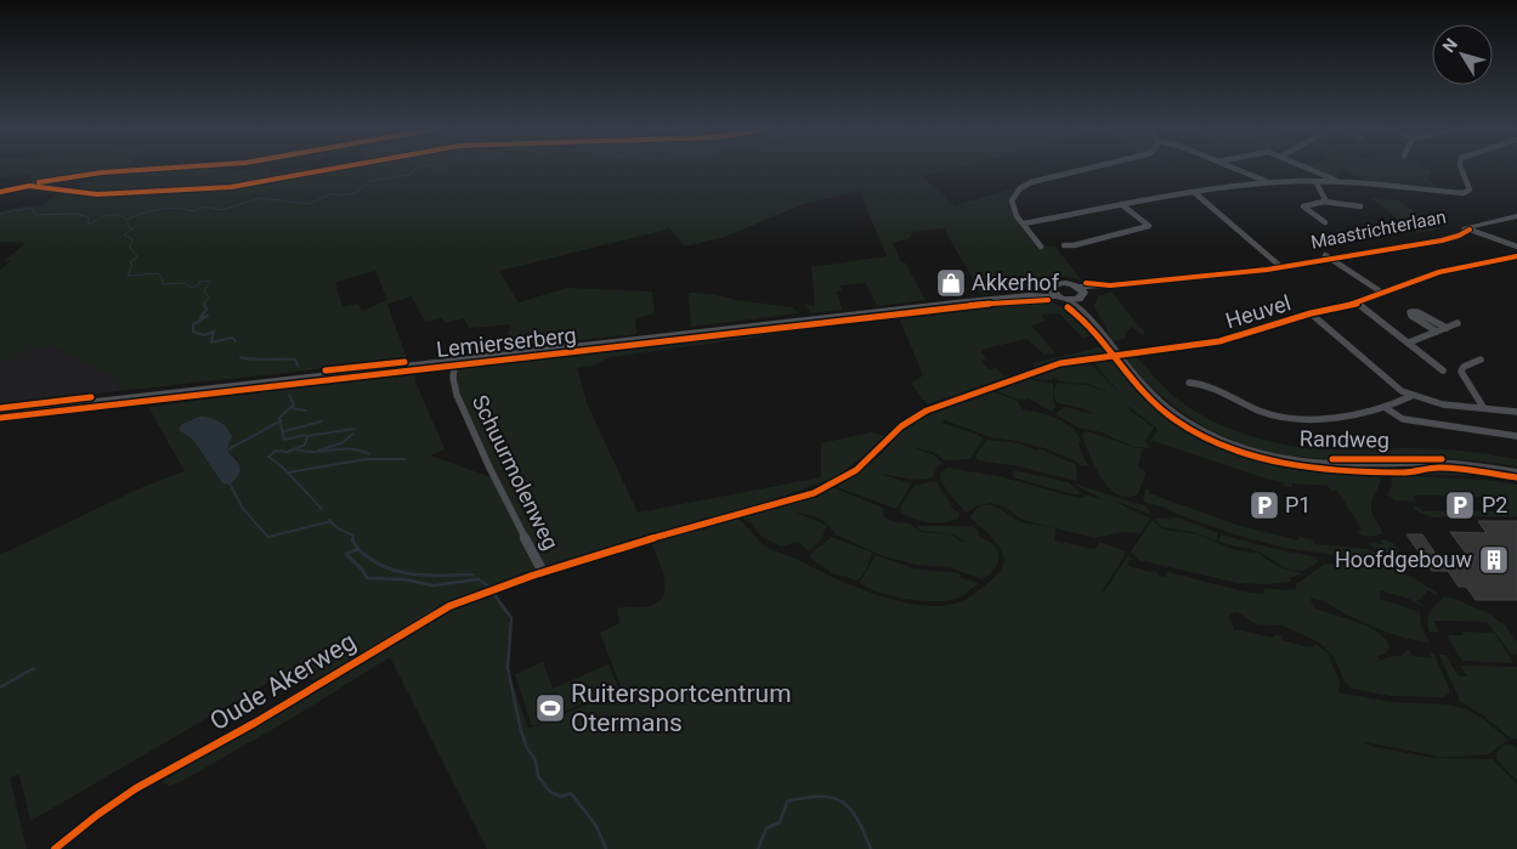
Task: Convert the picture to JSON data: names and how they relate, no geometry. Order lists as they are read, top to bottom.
{
  "streets": {
    "main road": ["Maastrichterlaan", "Lemierserberg", "Randweg"],
    "street": ["Heuvel", "Schuurmolenweg", "Oude Akerweg"]
  },
  "crossings": [
    ["Maastrichterlaan", "Randweg"],
    ["Lemierserberg", "Schuurmolenweg"],
    ["Schuurmolenweg", "Oude Akerweg"]
  ],
  "places": {
    "shop": ["Akkerhof"],
    "parking": ["P1", "P2"],
    "building": ["Hoofdgebouw"],
    "sports": ["Ruitersportcentrum Otermans"]
  },
  "north": "top left"
}
